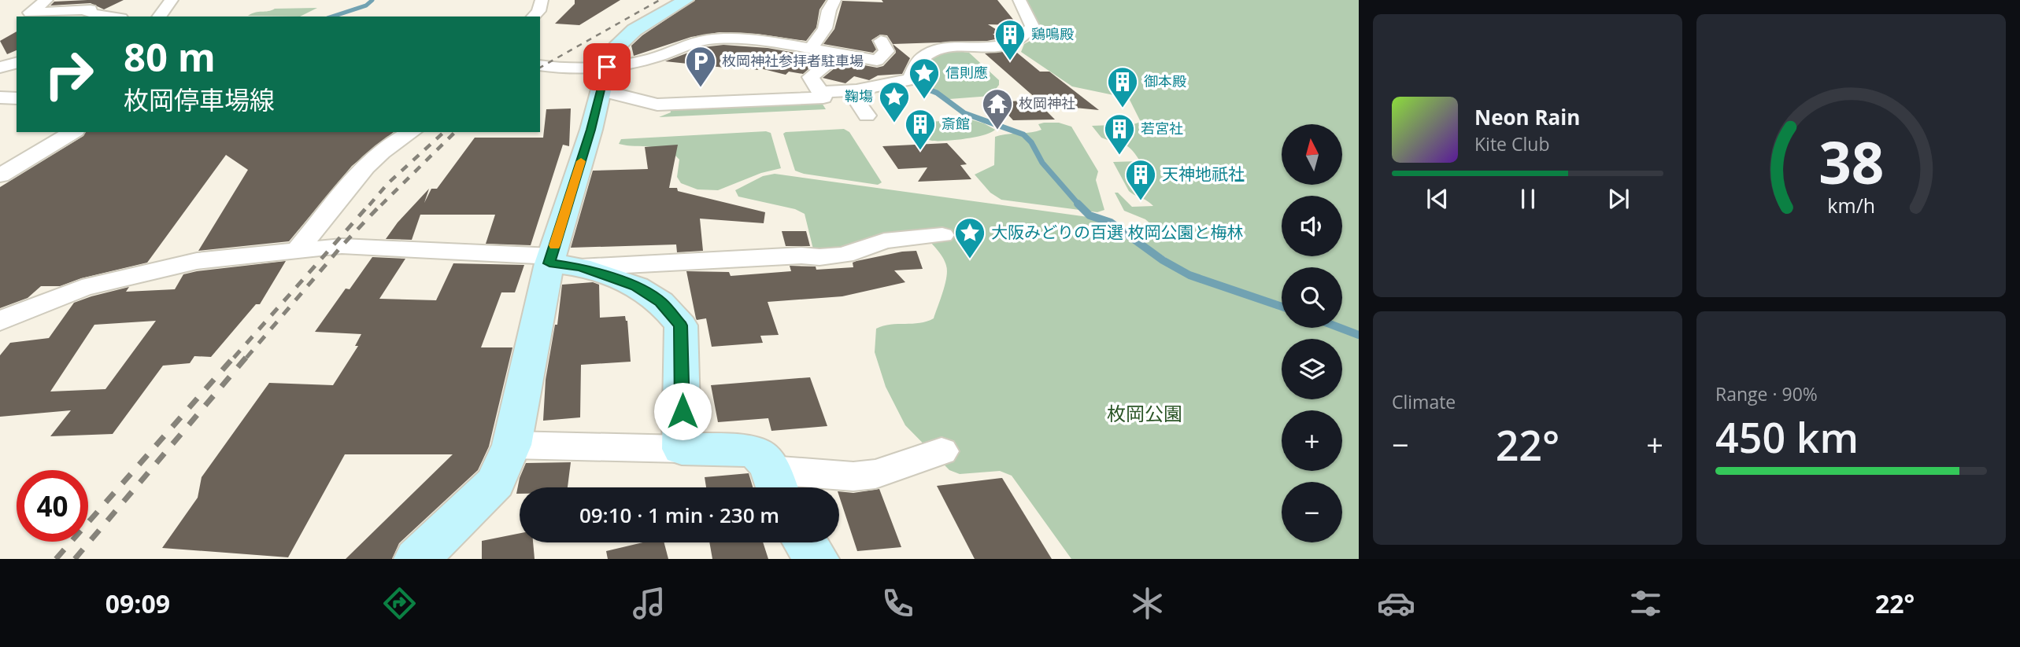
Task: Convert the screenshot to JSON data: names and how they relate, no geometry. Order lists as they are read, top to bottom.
{
  "parks": ["枚岡公園"],
  "places": {
    "building": [
      "鶏鳴殿",
      "御本殿",
      "斎館",
      "若宮社",
      "天神地祇社"
    ],
    "parking": ["枚岡神社参拝者駐車場"],
    "place": ["信則應", "鞠塲", "大阪みどりの百選 枚岡公園と梅林"],
    "temple": ["枚岡神社"]
  },
  "north": "top",
  "page": {
    "turn": ["80 m", "枚岡停車場線"],
    "song": ["Neon Rain", "Kite Club"],
    "map_buttons": ["+", "−"],
    "tile": [
      "Climate",
      ["Range · 90%", "450 km"]
    ],
    "heat": ["−", "22°", "+"],
    "limit": "40",
    "trip": "09:10 · 1 min · 230 m",
    "tabs": ["09:09", "22°"],
    "gauge": ["38", "km/h"]
  }
}
